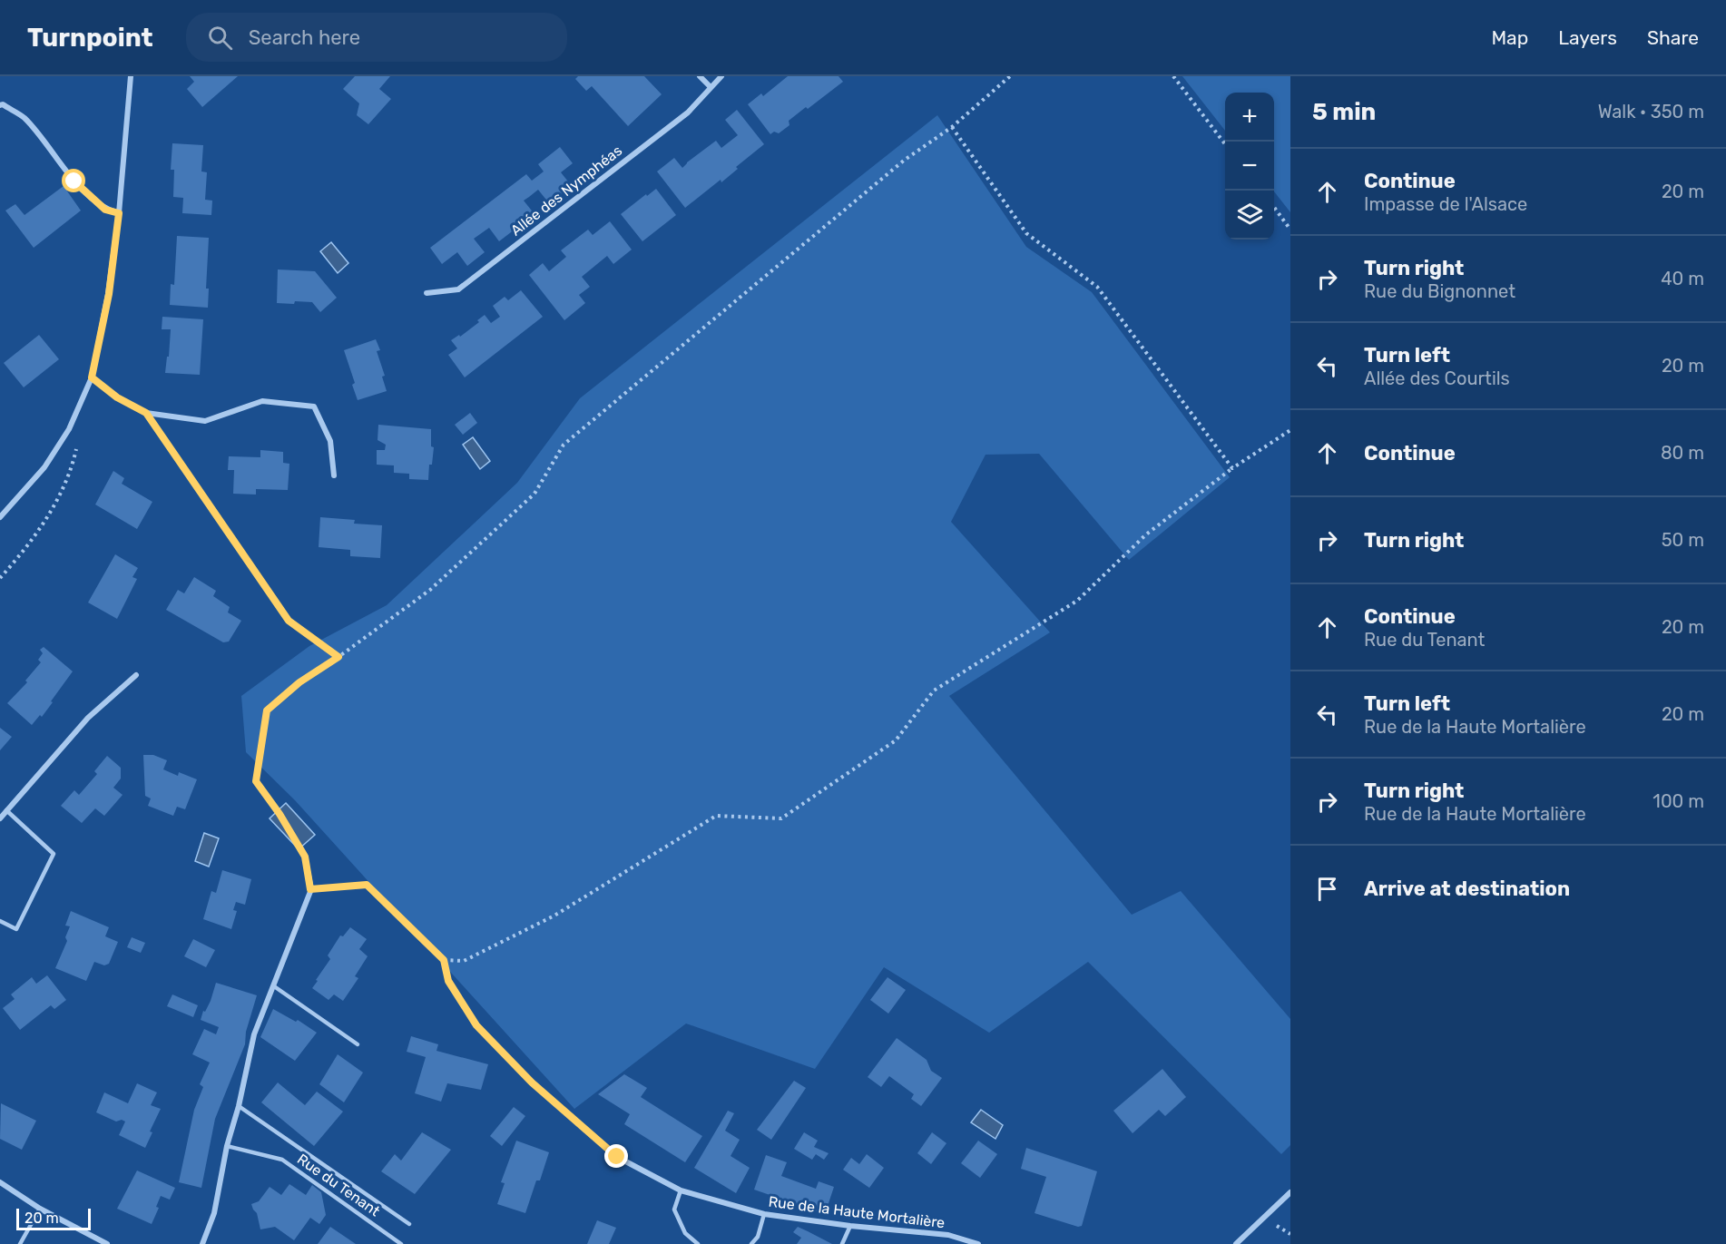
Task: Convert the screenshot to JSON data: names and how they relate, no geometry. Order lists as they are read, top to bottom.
{
  "streets": {
    "street": ["Allée des Nymphéas", "Rue de la Haute Mortalière"],
    "lane": ["Rue du Tenant"]
  },
  "scale_bar": "20 m",
  "page": {
    "header": "Turnpoint",
    "search": "Search here",
    "nav": ["Map", "Layers", "Share"],
    "heading": ["5 min", "Walk · 350 m"],
    "map_buttons": ["+", "−"],
    "list": [
      ["Continue", "Impasse de l'Alsace", "20 m"],
      ["Turn right", "Rue du Bignonnet", "40 m"],
      ["Turn left", "Allée des Courtils", "20 m"],
      ["Continue", "80 m"],
      ["Turn right", "50 m"],
      ["Continue", "Rue du Tenant", "20 m"],
      ["Turn left", "Rue de la Haute Mortalière", "20 m"],
      ["Turn right", "Rue de la Haute Mortalière", "100 m"],
      "Arrive at destination"
    ],
    "scale": "20 m"
  }
}
